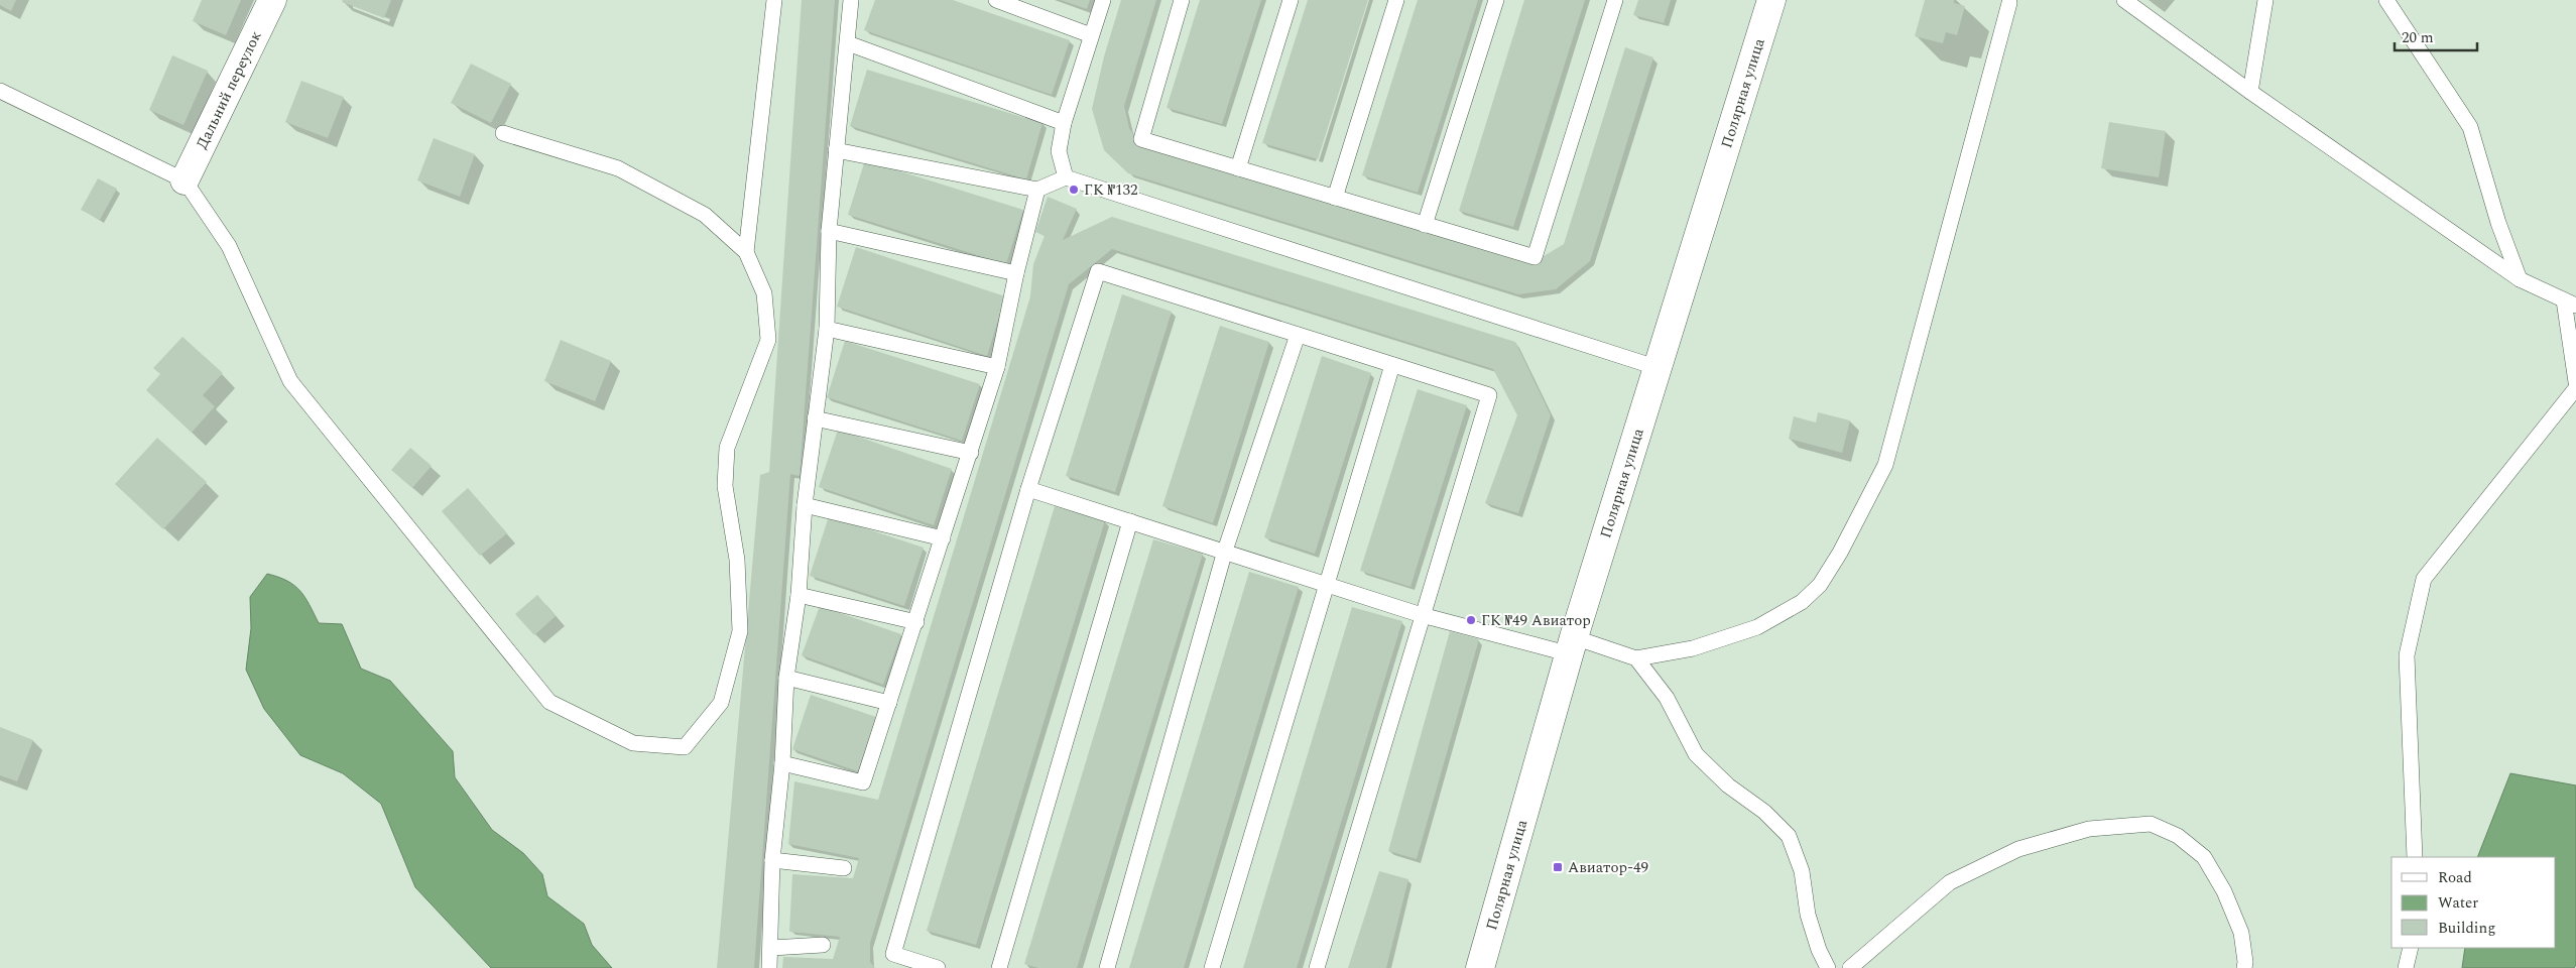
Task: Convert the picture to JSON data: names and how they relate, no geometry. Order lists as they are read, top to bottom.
{
  "streets": {
    "main road": ["Дальний переулок", "Полярная улица"]
  },
  "places": {
    "other": ["ГК №132", "ГК №49 Авиатор"],
    "transit": ["Авиатор-49"]
  },
  "legend": ["Road", "Water", "Building"],
  "scale_bar": "20 m"
}
